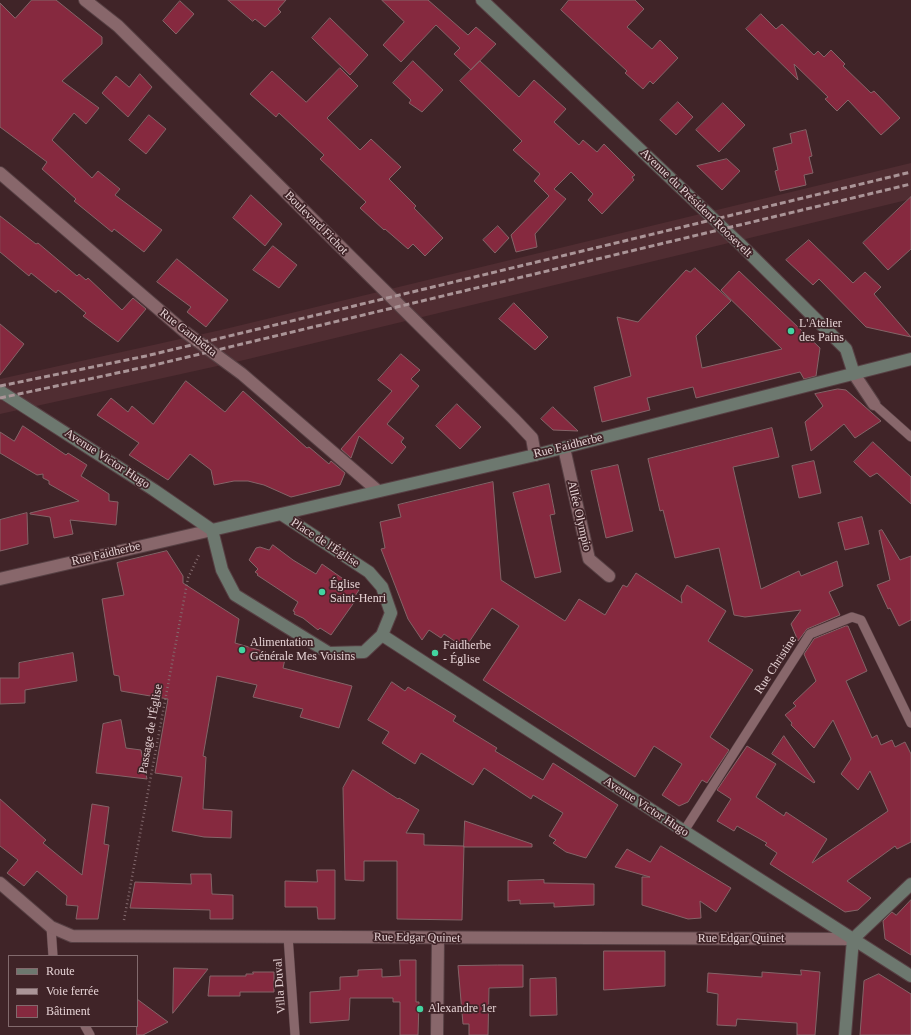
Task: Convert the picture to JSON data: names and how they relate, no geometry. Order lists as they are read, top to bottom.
{
  "streets": {
    "street": [
      "Avenue du Président Roosevelt",
      "Boulevard Fichot",
      "Rue Gambetta",
      "Rue Faidherbe",
      "Avenue Victor Hugo",
      "Allée Olympio",
      "Place de l'Église",
      "Rue Edgar Quinet"
    ],
    "lane": ["Rue Christine", "Villa Duval"],
    "path": ["Passage de l'Église"]
  },
  "crossings": [
    ["Avenue du Président Roosevelt", "Rue Faidherbe"],
    ["Boulevard Fichot", "Rue Faidherbe"],
    ["Rue Gambetta", "Rue Faidherbe"],
    ["Rue Faidherbe", "Avenue Victor Hugo"],
    ["Rue Faidherbe", "Allée Olympio"],
    ["Rue Faidherbe", "Place de l'Église"],
    ["Rue Faidherbe", "Passage de l'Église"],
    ["Avenue Victor Hugo", "Place de l'Église"],
    ["Avenue Victor Hugo", "Rue Christine"],
    ["Avenue Victor Hugo", "Passage de l'Église"],
    ["Avenue Victor Hugo", "Rue Edgar Quinet"],
    ["Place de l'Église", "Passage de l'Église"],
    ["Passage de l'Église", "Rue Edgar Quinet"],
    ["Rue Edgar Quinet", "Villa Duval"]
  ],
  "places": [
    "L'Atelier des Pains",
    "Église Saint-Henri",
    "Alimentation Générale Mes Voisins",
    "Faidherbe - Église",
    "Alexandre 1er"
  ],
  "legend": ["Route", "Voie ferrée", "Bâtiment"]
}
